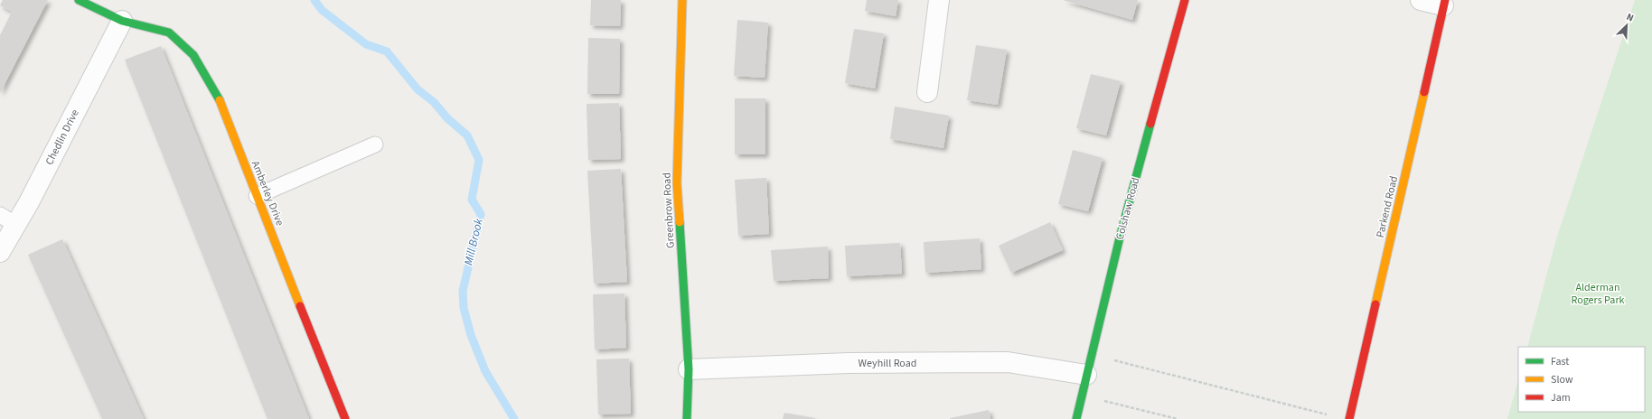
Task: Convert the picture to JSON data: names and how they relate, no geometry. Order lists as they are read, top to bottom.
{
  "streets": {
    "street": [
      "Chedlin Drive",
      "Amberley Drive",
      "Parkend Road",
      "Colshaw Road",
      "Greenbrow Road",
      "Weyhill Road"
    ]
  },
  "crossings": [
    ["Chedlin Drive", "Amberley Drive"],
    ["Colshaw Road", "Weyhill Road"],
    ["Greenbrow Road", "Weyhill Road"]
  ],
  "water": ["Mill Brook"],
  "parks": ["Alderman Rogers Park"],
  "legend": ["Fast", "Slow", "Jam"],
  "north": "top right"
}
